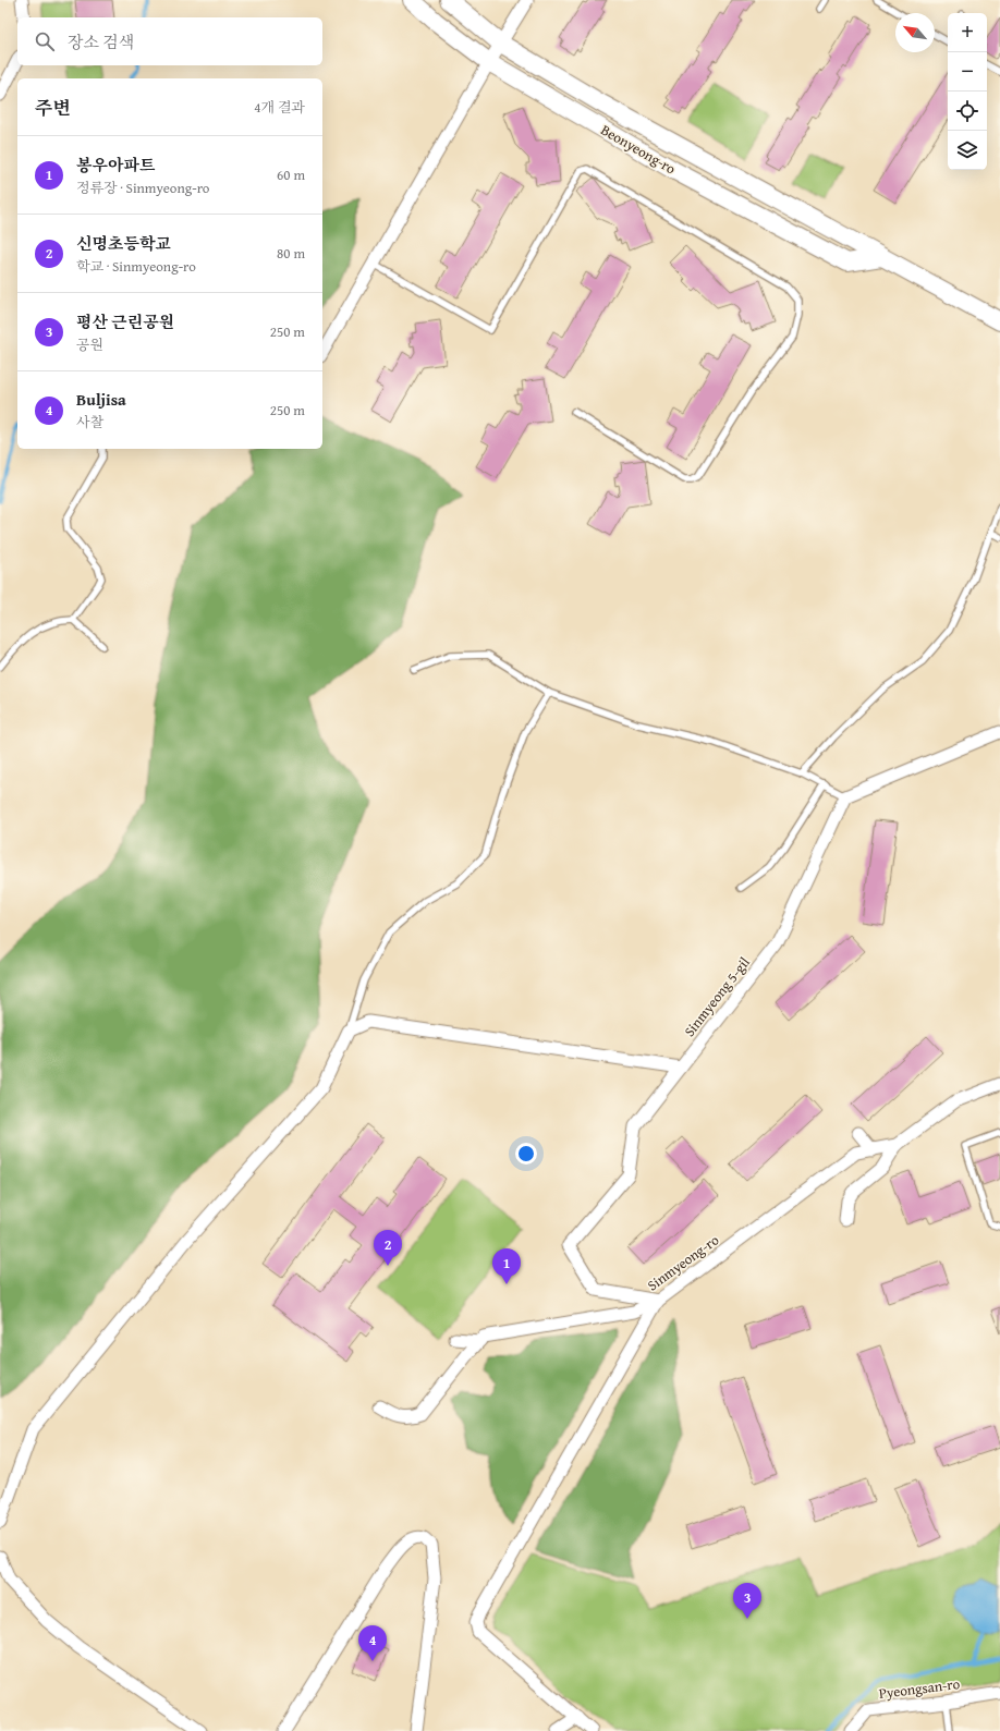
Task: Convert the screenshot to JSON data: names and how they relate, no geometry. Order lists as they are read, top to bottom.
{
  "streets": {
    "main road": ["Beonyeong-ro"],
    "street": ["Sinmyeong 5-gil", "Sinmyeong-ro", "Pyeongsan-ro"]
  },
  "crossings": [
    ["Sinmyeong 5-gil", "Sinmyeong-ro"]
  ],
  "north": "top left",
  "page": {
    "map_buttons": ["+", "−"],
    "search": "장소 검색",
    "heading": ["주변", "4개 결과"],
    "list": [
      {
        "mark": "1",
        "name": "봉우아파트",
        "note": "정류장 · Sinmyeong-ro",
        "value": "60 m"
      },
      {
        "mark": "2",
        "name": "신명초등학교",
        "note": "학교 · Sinmyeong-ro",
        "value": "80 m"
      },
      {
        "mark": "3",
        "name": "평산 근린공원",
        "note": "공원",
        "value": "250 m"
      },
      {
        "mark": "4",
        "name": "Buljisa",
        "note": "사찰",
        "value": "250 m"
      }
    ],
    "pins": [
      "2",
      "1",
      "3",
      "4"
    ]
  }
}
